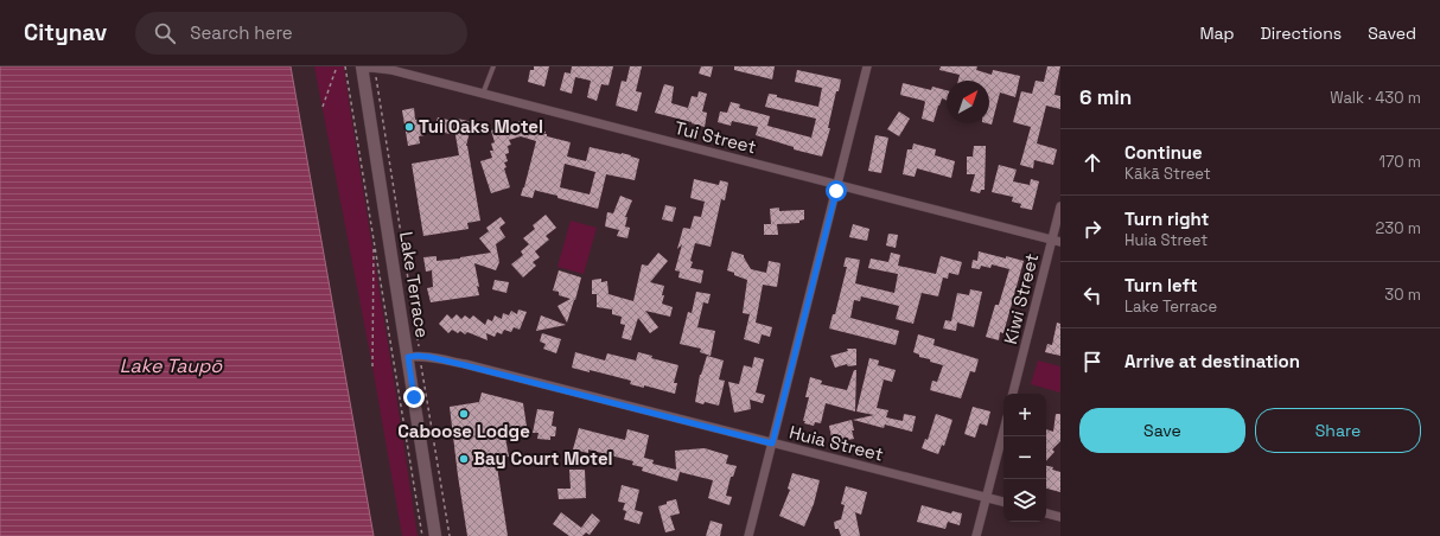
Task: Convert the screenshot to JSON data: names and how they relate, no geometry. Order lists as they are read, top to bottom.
{
  "streets": {
    "main road": ["Lake Terrace"],
    "street": ["Tui Street", "Kiwi Street", "Huia Street"]
  },
  "crossings": [
    ["Tui Street", "Lake Terrace"],
    ["Tui Street", "Kiwi Street"],
    ["Lake Terrace", "Huia Street"]
  ],
  "water": ["Lake Taupō"],
  "places": ["Tui Oaks Motel", "Caboose Lodge", "Bay Court Motel"],
  "north": "top right",
  "page": {
    "header": "Citynav",
    "search": "Search here",
    "nav": ["Map", "Directions", "Saved"],
    "heading": ["6 min", "Walk · 430 m"],
    "list": [
      ["Continue", "Kākā Street", "170 m"],
      ["Turn right", "Huia Street", "230 m"],
      ["Turn left", "Lake Terrace", "30 m"],
      "Arrive at destination"
    ],
    "map_buttons": ["+", "−"],
    "buttons": ["Save", "Share"]
  }
}
